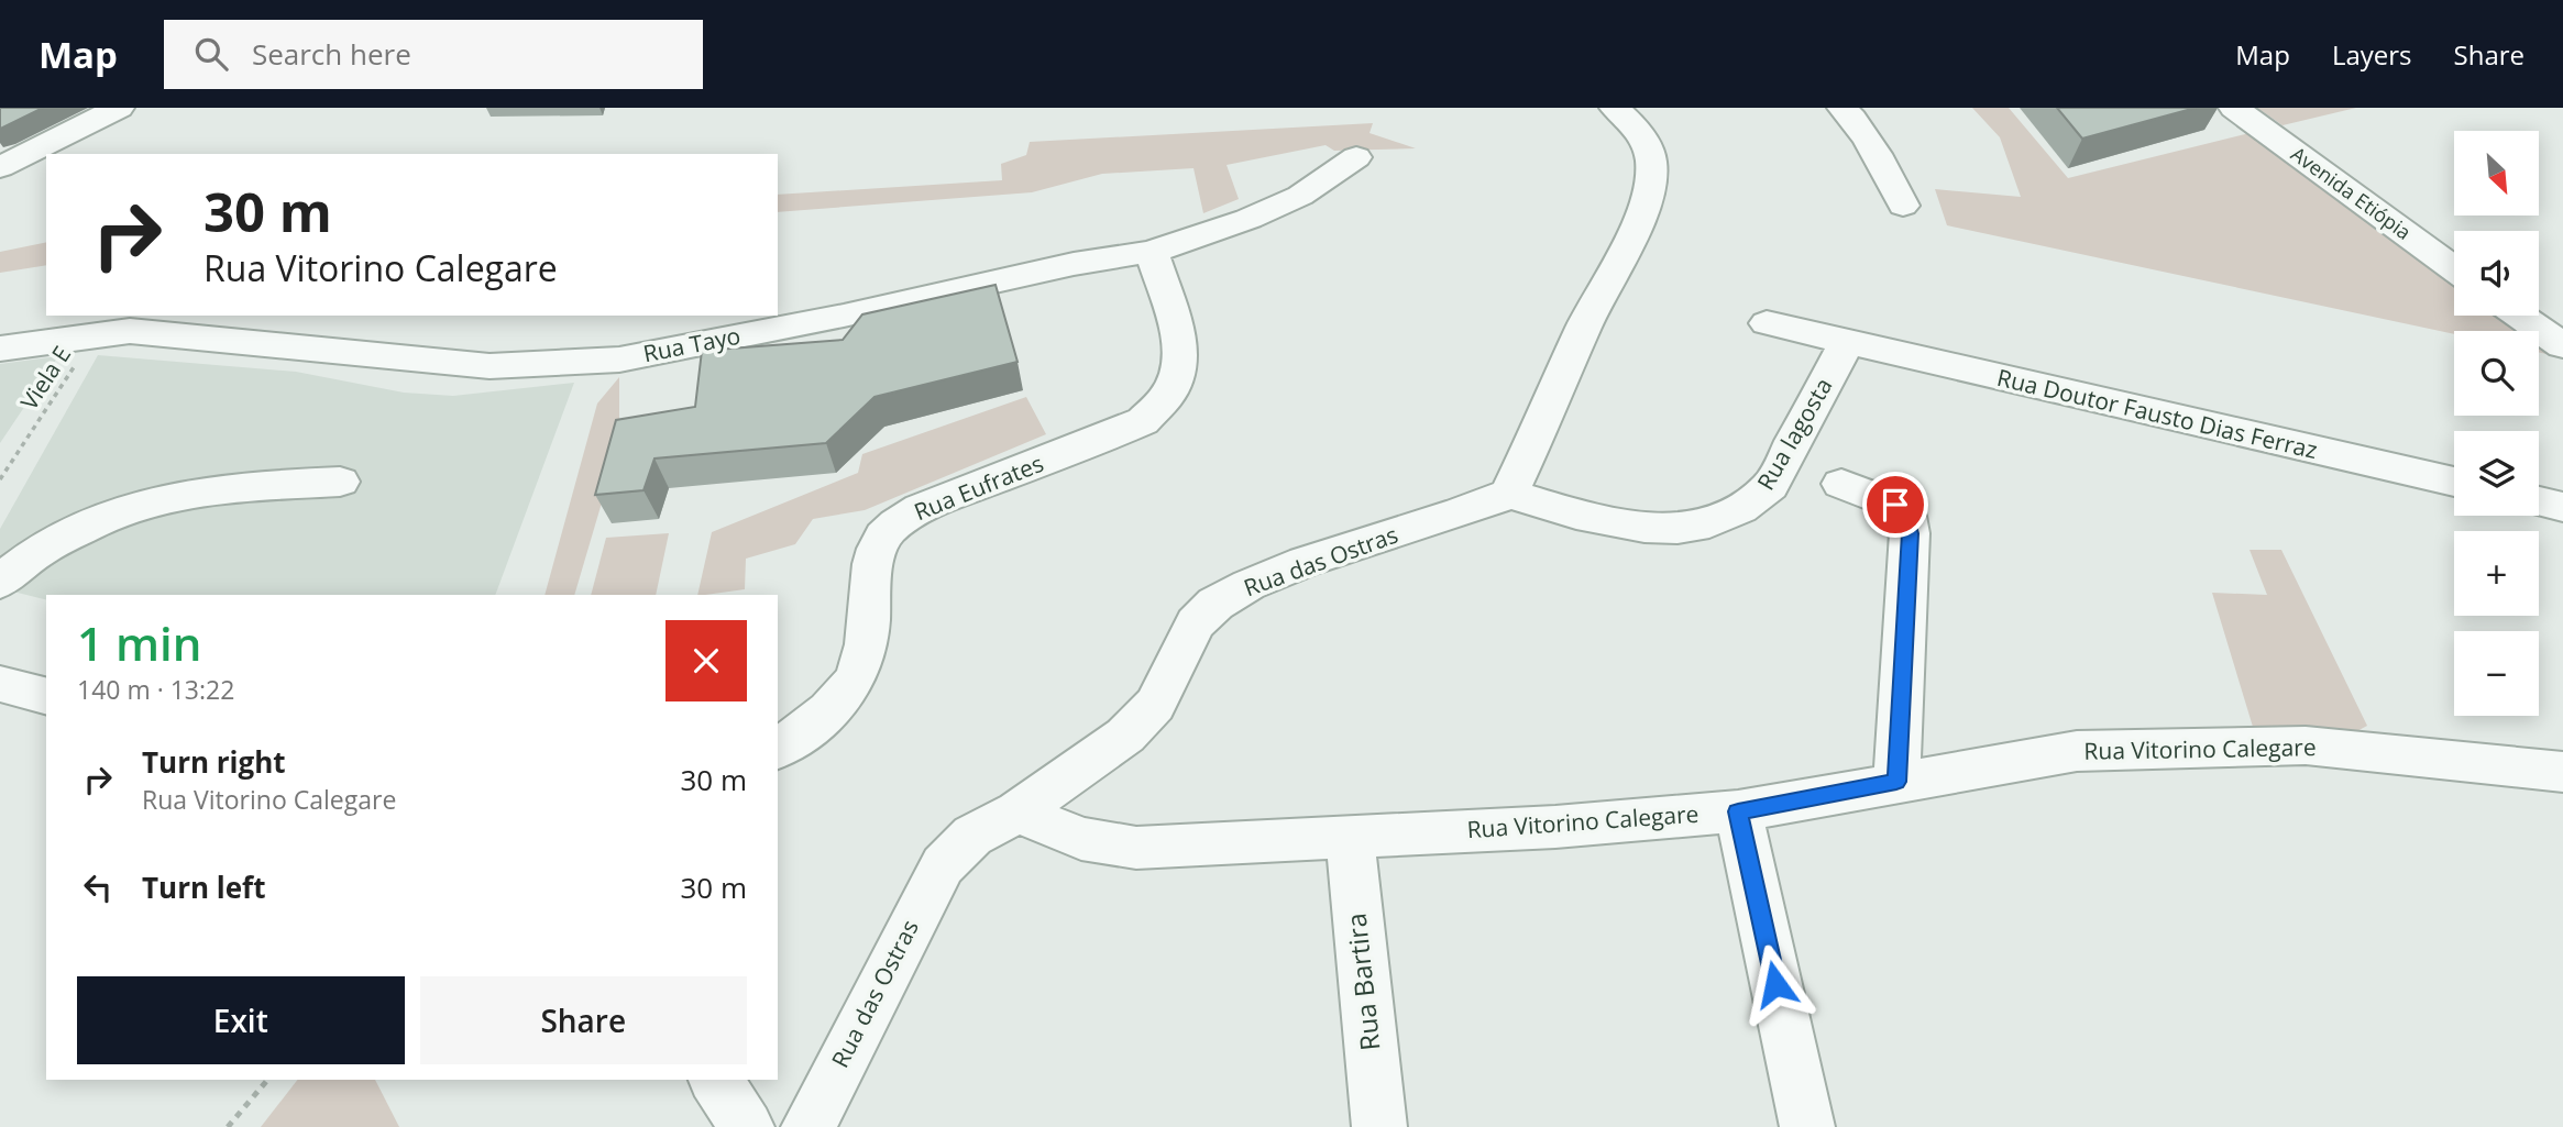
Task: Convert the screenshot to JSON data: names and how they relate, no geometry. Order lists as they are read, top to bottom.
{
  "streets": {
    "street": [
      "Avenida Etiópia",
      "Rua Tayo",
      "Rua Doutor Fausto Dias Ferraz",
      "Rua lagosta",
      "Rua Eufrates",
      "Rua das Ostras",
      "Rua Vitorino Calegare",
      "Rua Bartira"
    ],
    "path": ["Viela E"]
  },
  "crossings": [
    ["Rua Tayo", "Viela E"],
    ["Rua Tayo", "Rua Eufrates"],
    ["Rua Doutor Fausto Dias Ferraz", "Rua lagosta"],
    ["Rua lagosta", "Rua das Ostras"],
    ["Rua das Ostras", "Rua Vitorino Calegare"],
    ["Rua Vitorino Calegare", "Rua Bartira"]
  ],
  "north": "bottom right",
  "page": {
    "header": "Map",
    "search": "Search here",
    "nav": ["Map", "Layers", "Share"],
    "map_buttons": ["+", "−"],
    "turn": ["30 m", "Rua Vitorino Calegare"],
    "heading": ["1 min", "140 m · 13:22"],
    "list": [
      {
        "name": "Turn right",
        "note": "Rua Vitorino Calegare",
        "value": "30 m"
      },
      {
        "name": "Turn left",
        "value": "30 m"
      }
    ],
    "buttons": ["Exit", "Share"]
  }
}
